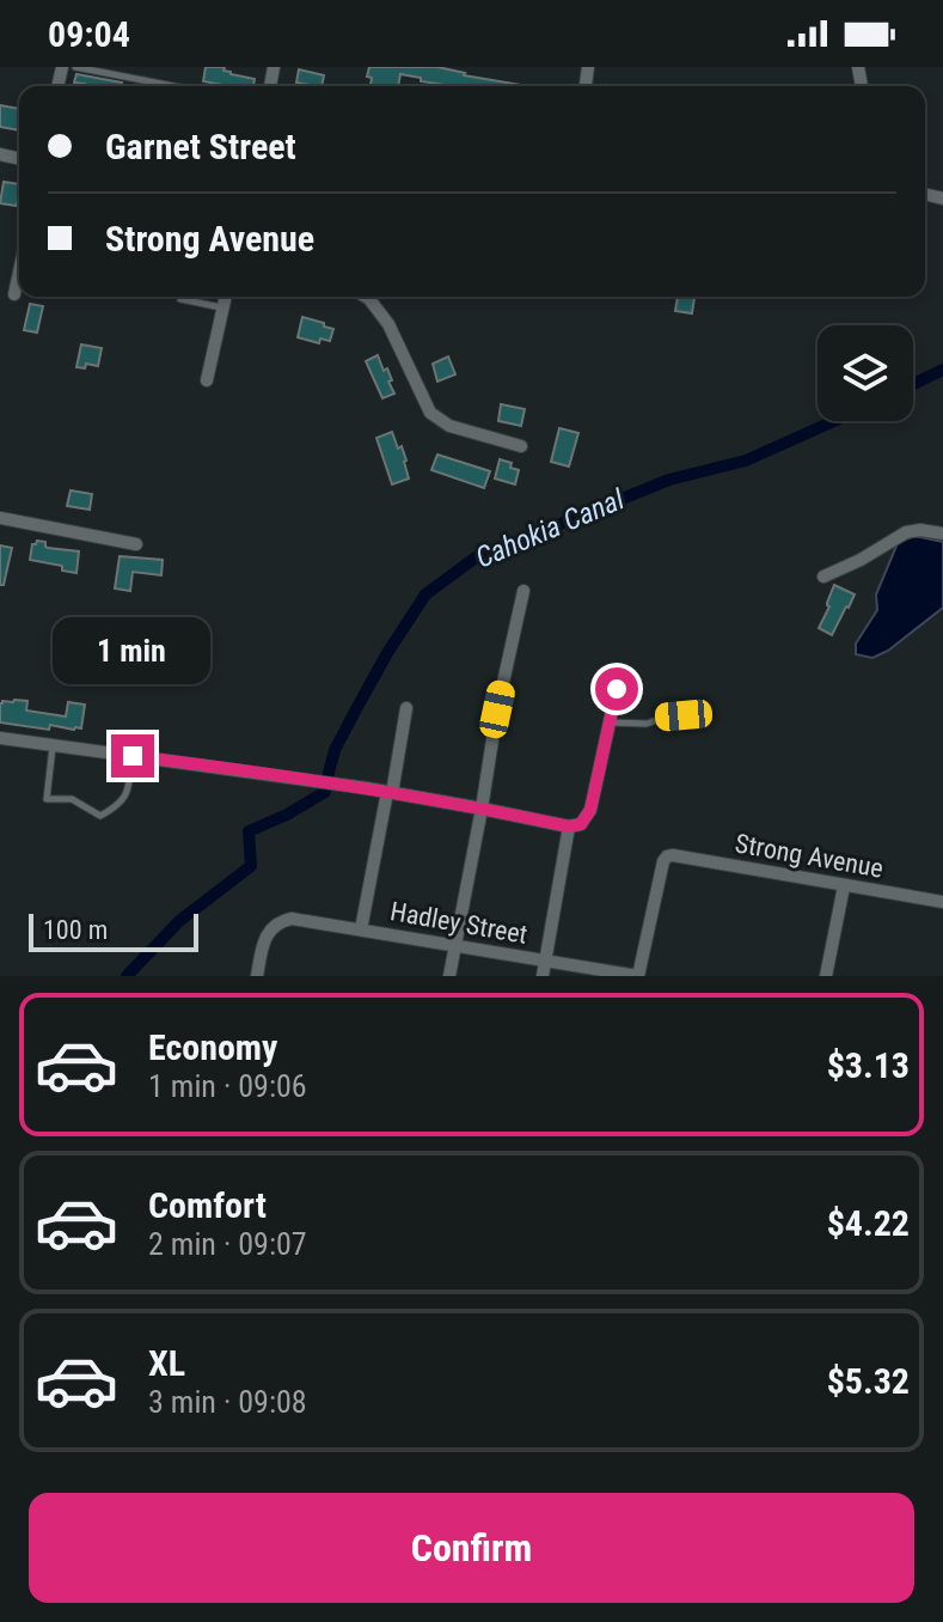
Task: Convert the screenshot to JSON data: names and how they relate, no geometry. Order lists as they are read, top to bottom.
{
  "streets": {
    "street": ["Strong Avenue", "Hadley Street"]
  },
  "crossings": [
    ["Strong Avenue", "Hadley Street"]
  ],
  "water": ["Cahokia Canal"],
  "scale_bar": "100 m",
  "page": {
    "status": "09:04",
    "banner": ["Garnet Street", "Strong Avenue"],
    "bubble": "1 min",
    "scale": "100 m",
    "list": [
      {
        "name": "Economy",
        "note": "1 min · 09:06",
        "value": "$3.13"
      },
      {
        "name": "Comfort",
        "note": "2 min · 09:07",
        "value": "$4.22"
      },
      {
        "name": "XL",
        "note": "3 min · 09:08",
        "value": "$5.32"
      }
    ],
    "buttons": "Confirm"
  }
}
